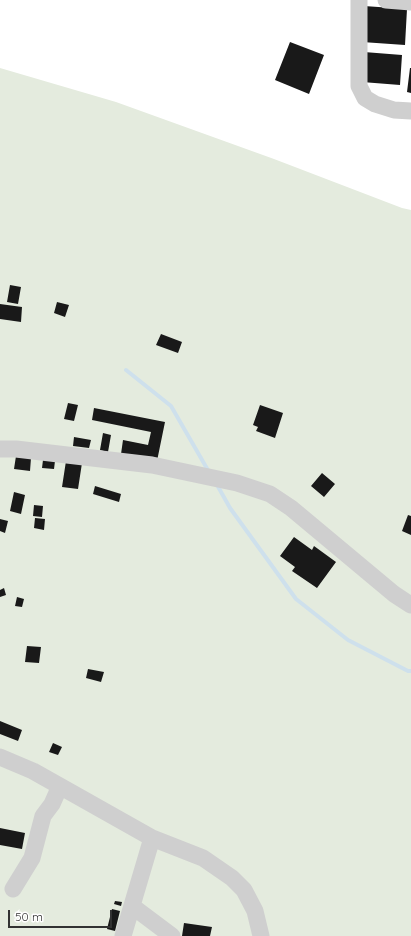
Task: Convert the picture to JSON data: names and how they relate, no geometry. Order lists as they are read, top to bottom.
{
  "scale_bar": "50 m"
}
